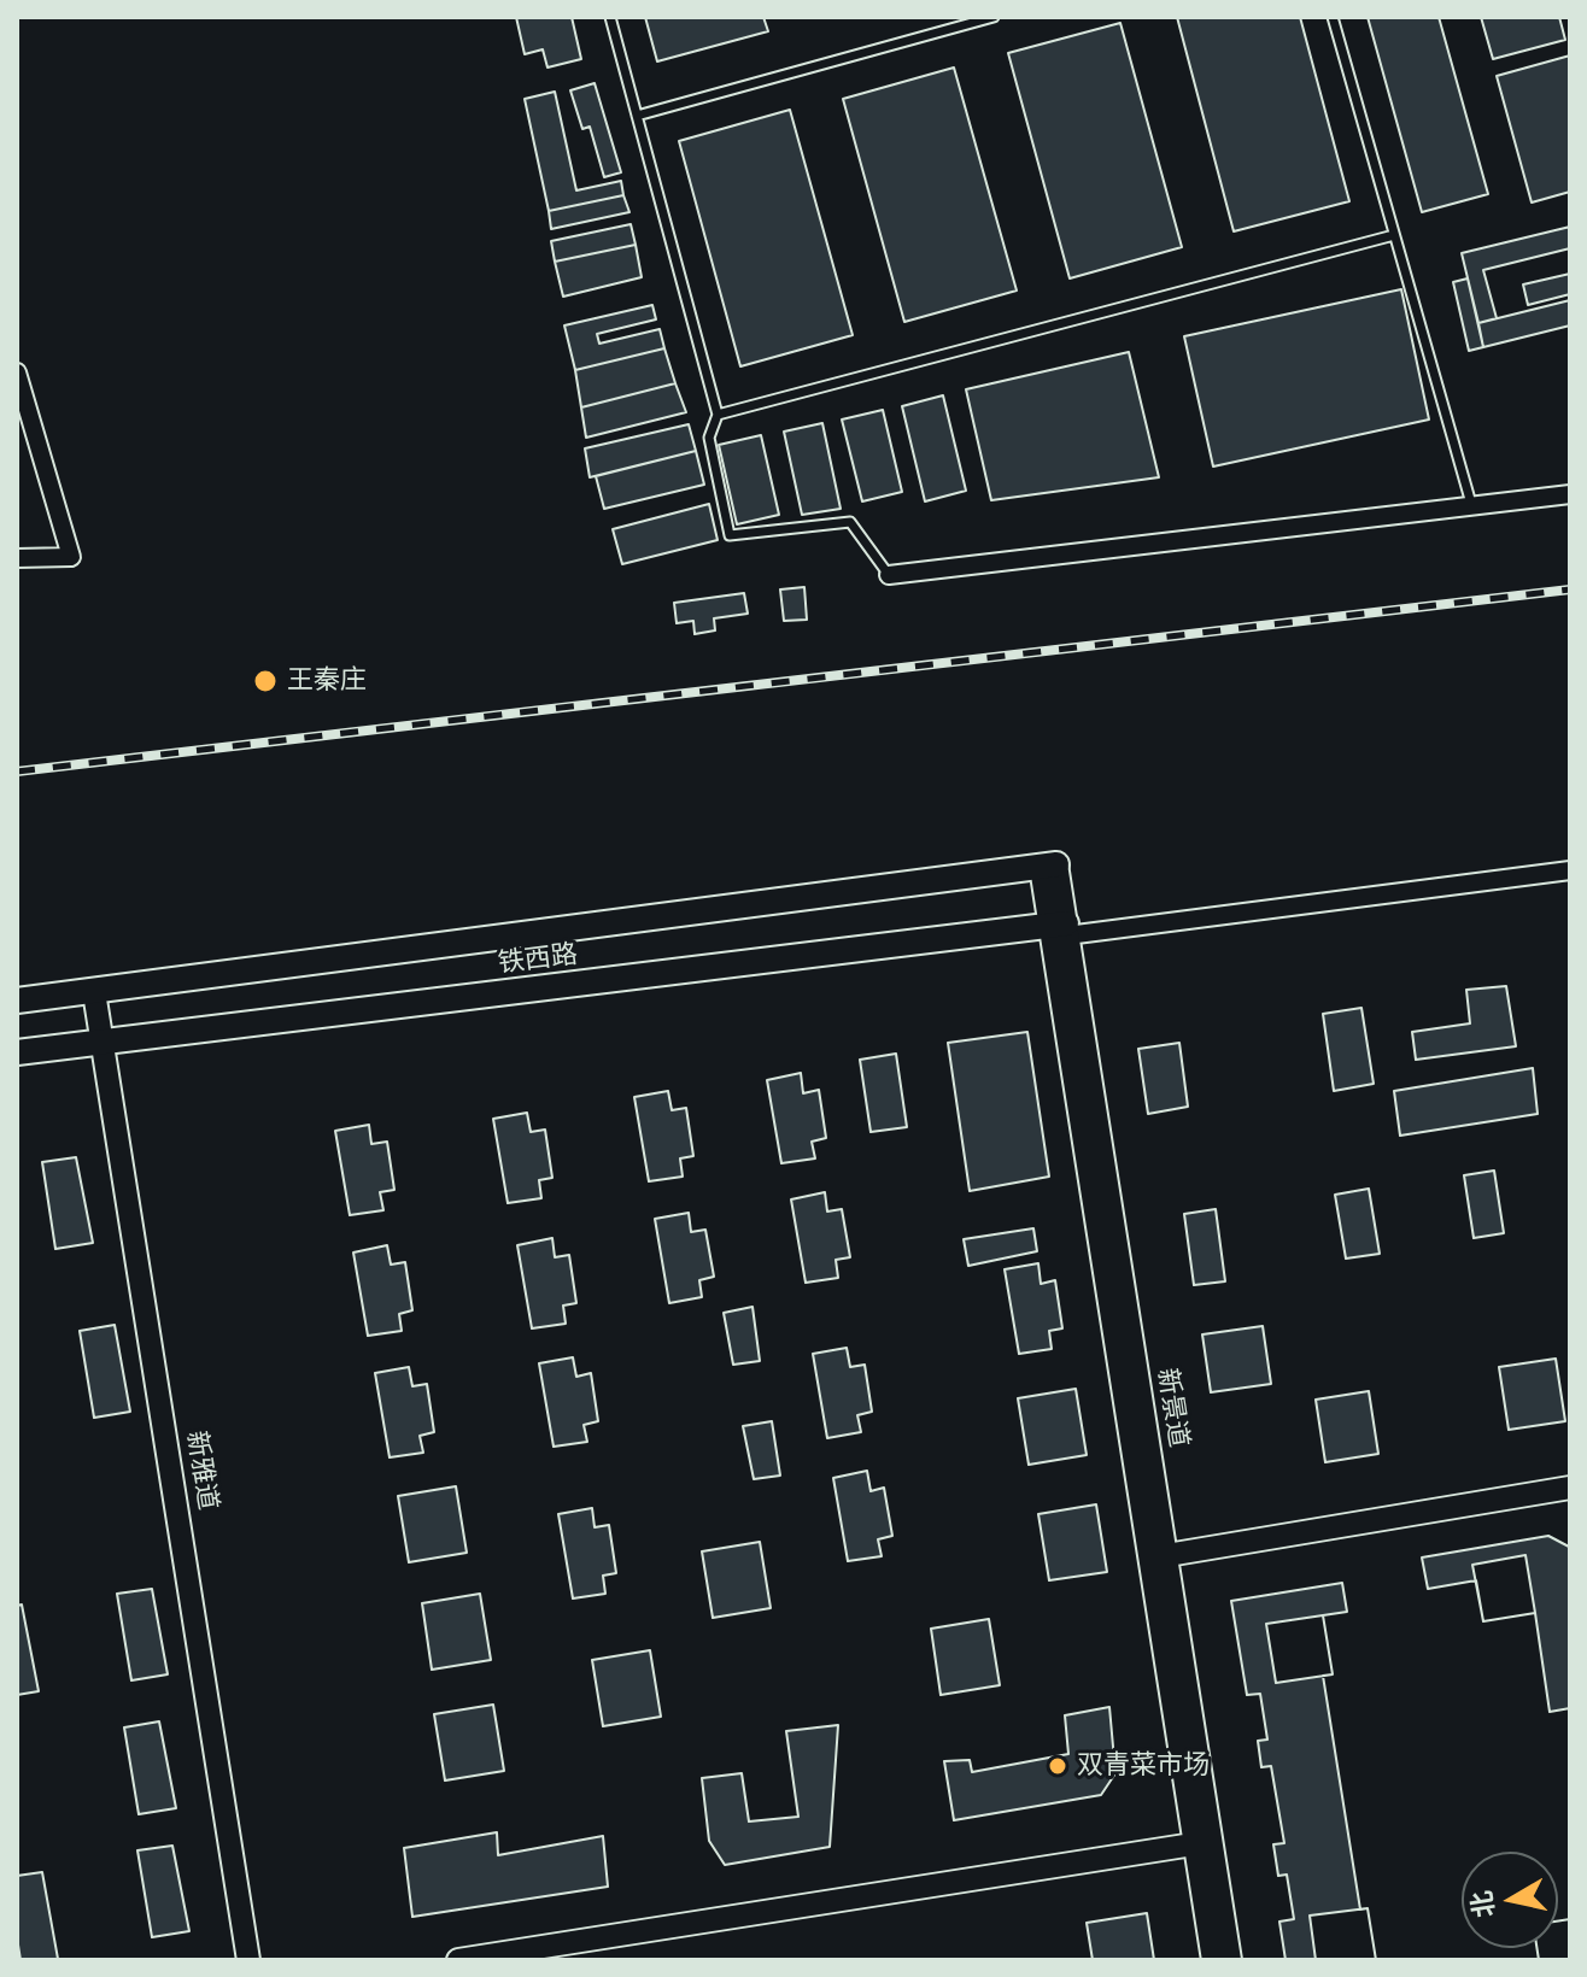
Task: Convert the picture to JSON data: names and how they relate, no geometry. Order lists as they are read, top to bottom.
{
  "streets": {
    "main road": ["铁西路"],
    "street": ["新景道", "新雅道"]
  },
  "crossings": [
    ["铁西路", "新景道"],
    ["铁西路", "新雅道"]
  ],
  "places": ["王秦庄", "双青菜市场"],
  "north": "left"
}
